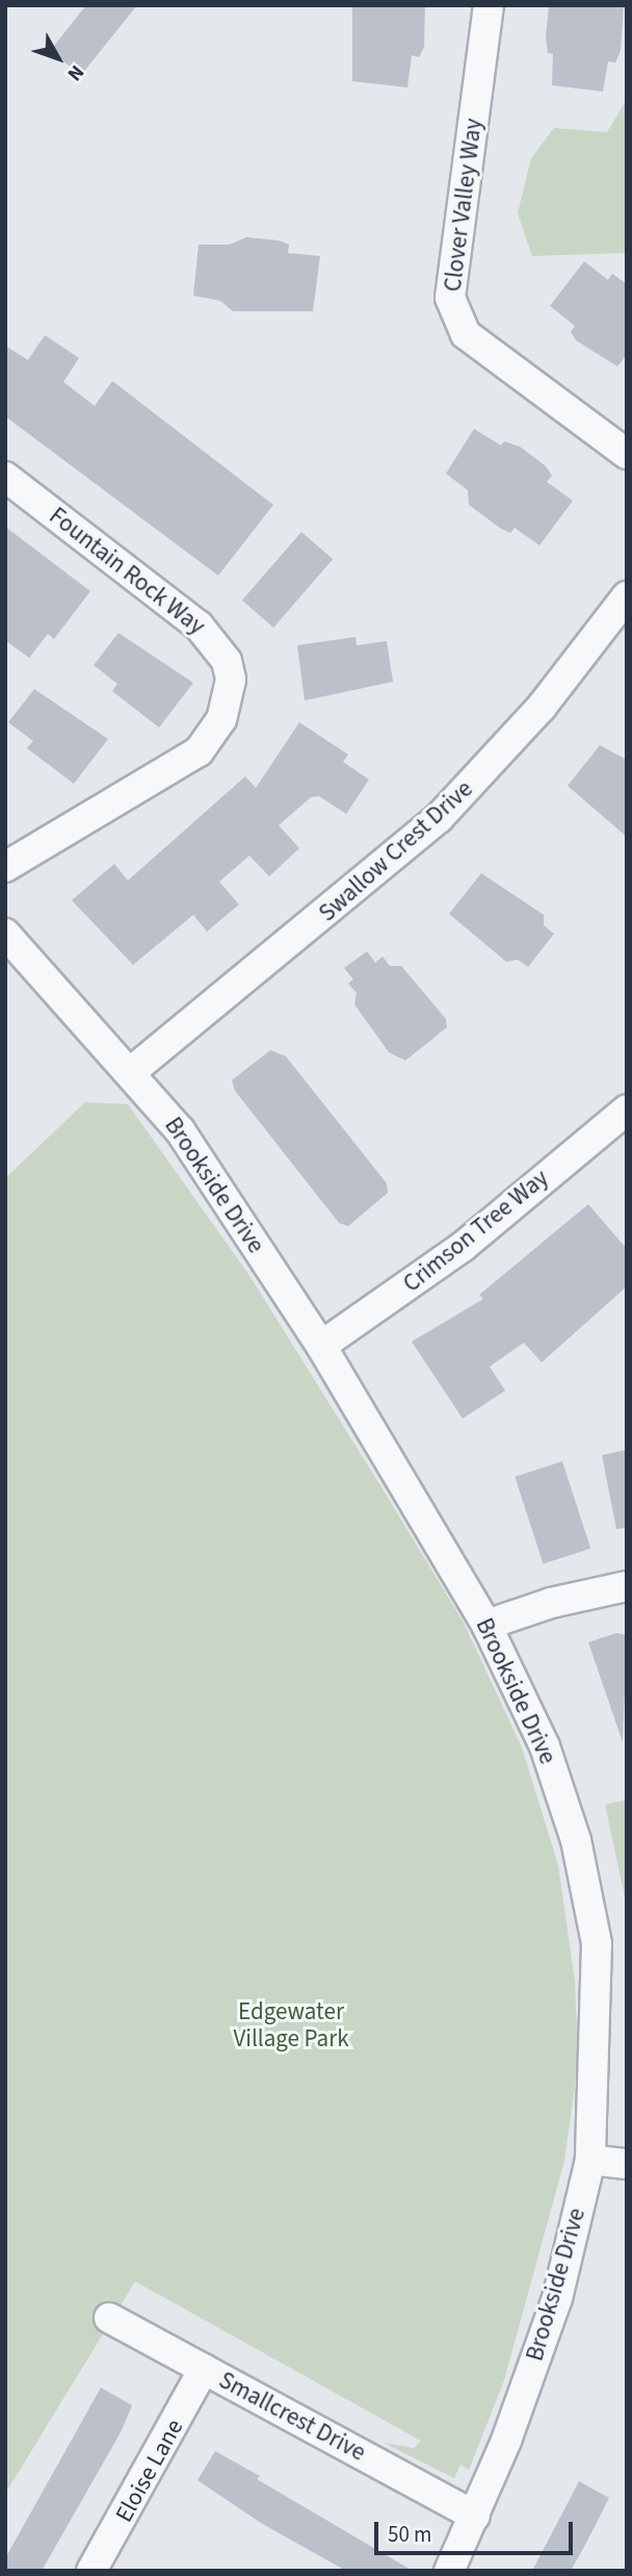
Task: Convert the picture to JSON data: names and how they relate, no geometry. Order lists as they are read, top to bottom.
{
  "streets": {
    "street": [
      "Clover Valley Way",
      "Fountain Rock Way",
      "Swallow Crest Drive",
      "Brookside Drive",
      "Crimson Tree Way",
      "Smallcrest Drive",
      "Eloise Lane"
    ]
  },
  "crossings": [
    ["Swallow Crest Drive", "Brookside Drive"],
    ["Brookside Drive", "Crimson Tree Way"],
    ["Brookside Drive", "Smallcrest Drive"],
    ["Smallcrest Drive", "Eloise Lane"]
  ],
  "parks": ["Edgewater Village Park"],
  "scale_bar": "50 m",
  "north": "bottom right"
}
